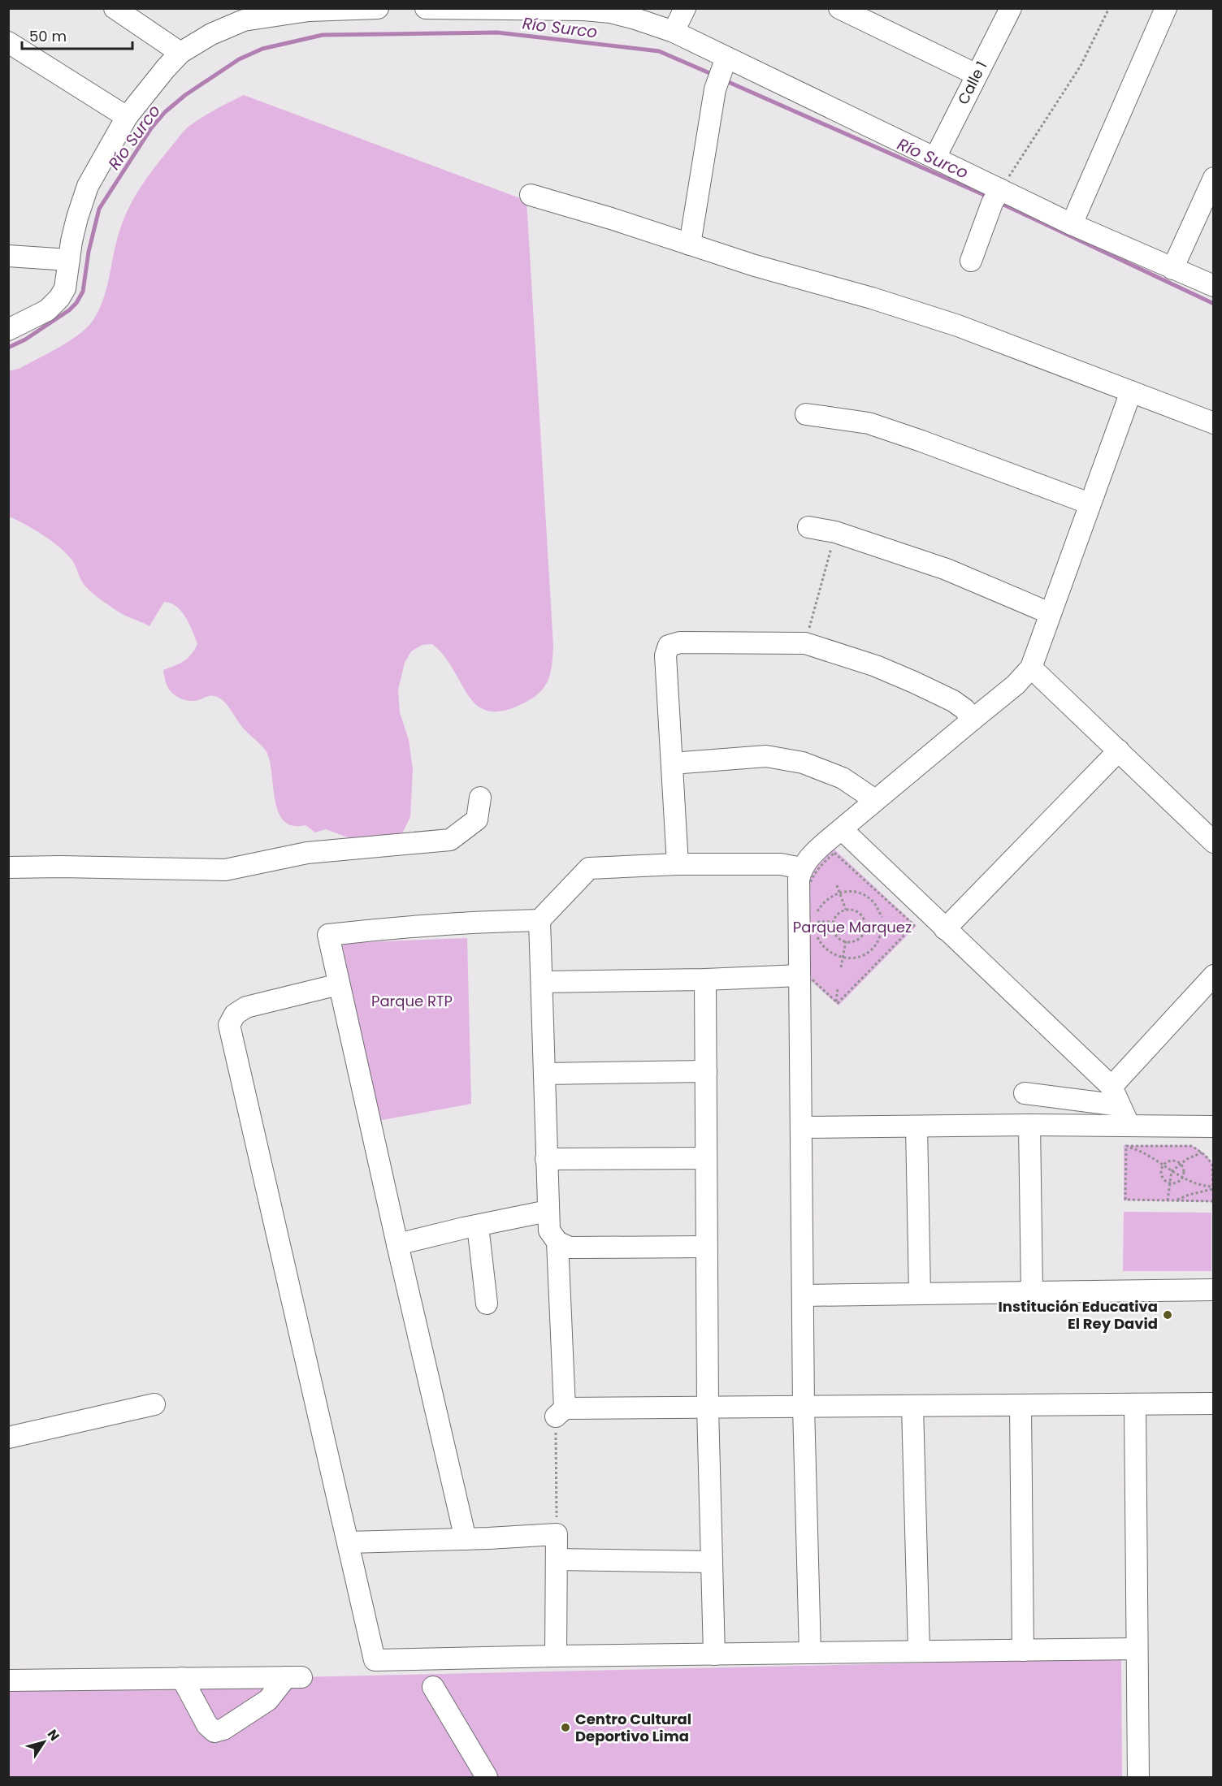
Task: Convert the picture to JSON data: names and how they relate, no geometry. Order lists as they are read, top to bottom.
{
  "streets": {
    "street": ["Calle 1"]
  },
  "water": ["Río Surco"],
  "parks": ["Parque Marquez", "Parque RTP"],
  "places": ["Institución Educativa El Rey David", "Centro Cultural Deportivo Lima"],
  "scale_bar": "50 m",
  "north": "top right"
}
